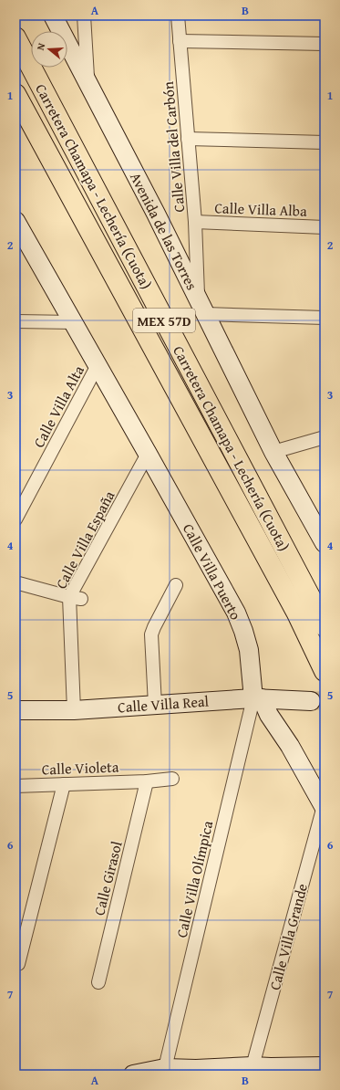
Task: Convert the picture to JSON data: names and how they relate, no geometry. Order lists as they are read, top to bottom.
{
  "streets": {
    "highway": ["Carretera Chamapa - Lechería (Cuota)", "MEX 57D"],
    "street": [
      "Calle Villa del Carbón",
      "Calle Villa Alba",
      "Avenida de las Torres",
      "Calle Villa Alta",
      "Calle Villa España",
      "Calle Villa Puerto",
      "Calle Villa Real",
      "Calle Violeta",
      "Calle Girasol",
      "Calle Villa Olímpica",
      "Calle Villa Grande"
    ]
  },
  "crossings": [
    ["Calle Villa del Carbón", "Calle Villa Alba"],
    ["Calle Villa del Carbón", "Avenida de las Torres"],
    ["Calle Villa Alta", "Calle Villa Puerto"],
    ["Calle Villa España", "Calle Villa Puerto"],
    ["Calle Villa España", "Calle Villa Real"],
    ["Calle Villa Puerto", "Calle Villa Real"],
    ["Calle Villa Puerto", "Calle Villa Olímpica"],
    ["Calle Villa Puerto", "Calle Villa Grande"],
    ["Calle Villa Real", "Calle Villa Olímpica"],
    ["Calle Villa Real", "Calle Villa Grande"],
    ["Calle Violeta", "Calle Girasol"],
    ["Calle Villa Olímpica", "Calle Villa Grande"]
  ],
  "north": "left",
  "grid": {
    "columns": ["A", "B"],
    "rows": [
      "1",
      "2",
      "3",
      "4",
      "5",
      "6",
      "7"
    ]
  }
}
